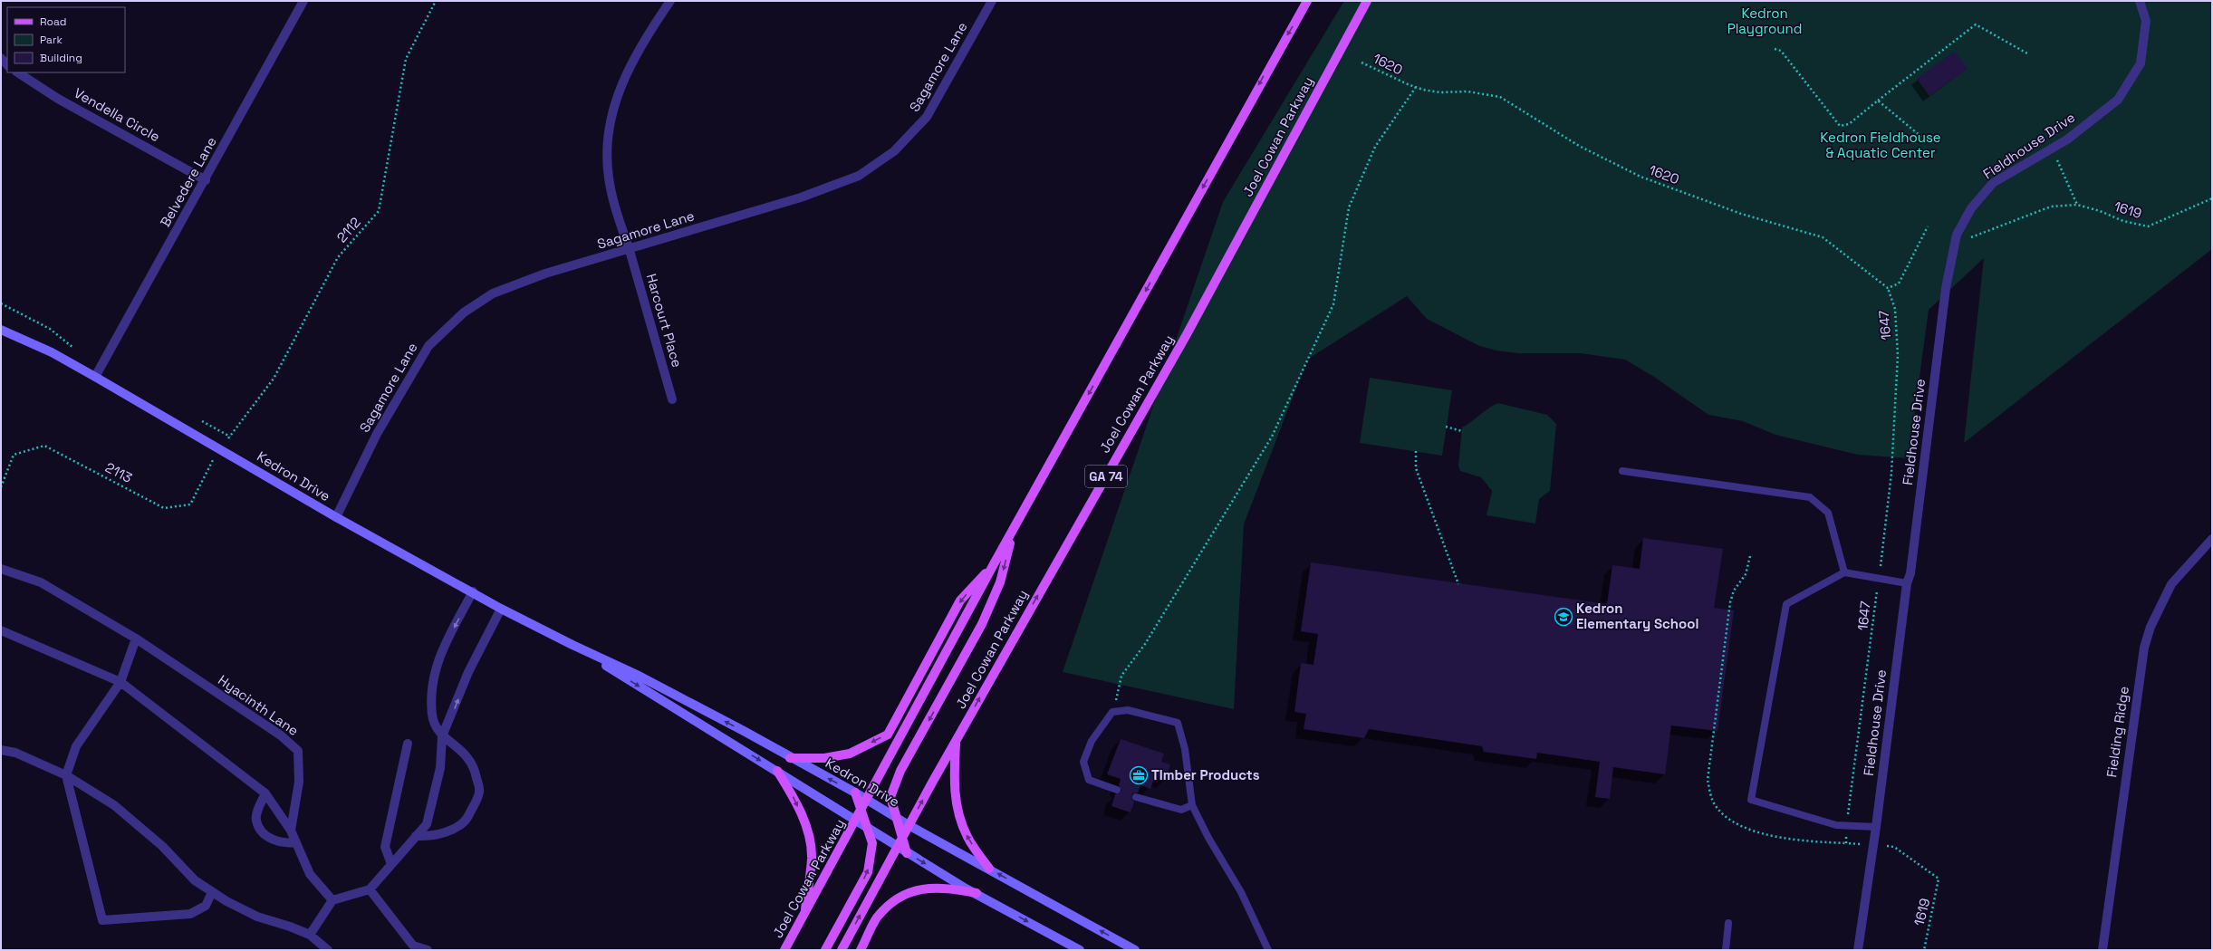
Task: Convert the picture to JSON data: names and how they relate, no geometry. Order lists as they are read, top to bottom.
{
  "streets": {
    "main road": ["Joel Cowan Parkway", "GA 74"],
    "street": [
      "Sagamore Lane",
      "Vendella Circle",
      "Fieldhouse Drive",
      "Belvedere Lane",
      "Harcourt Place",
      "Kedron Drive",
      "Hyacinth Lane",
      "Fielding Ridge"
    ],
    "path": [
      "1620",
      "1619",
      "2112",
      "1647",
      "2113"
    ]
  },
  "crossings": [
    ["1620", "1647"],
    ["Sagamore Lane", "Harcourt Place"],
    ["Sagamore Lane", "Kedron Drive"],
    ["Vendella Circle", "Belvedere Lane"],
    ["Joel Cowan Parkway", "Kedron Drive"],
    ["Fieldhouse Drive", "1619"],
    ["Belvedere Lane", "Kedron Drive"],
    ["2112", "2113"],
    ["2112", "Kedron Drive"],
    ["2113", "Kedron Drive"]
  ],
  "parks": ["Kedron Playground", "Kedron Fieldhouse & Aquatic Center"],
  "places": {
    "school or university": ["Kedron Elementary School"],
    "office": ["TImber Products"]
  },
  "legend": ["Road", "Park", "Building"]
}
